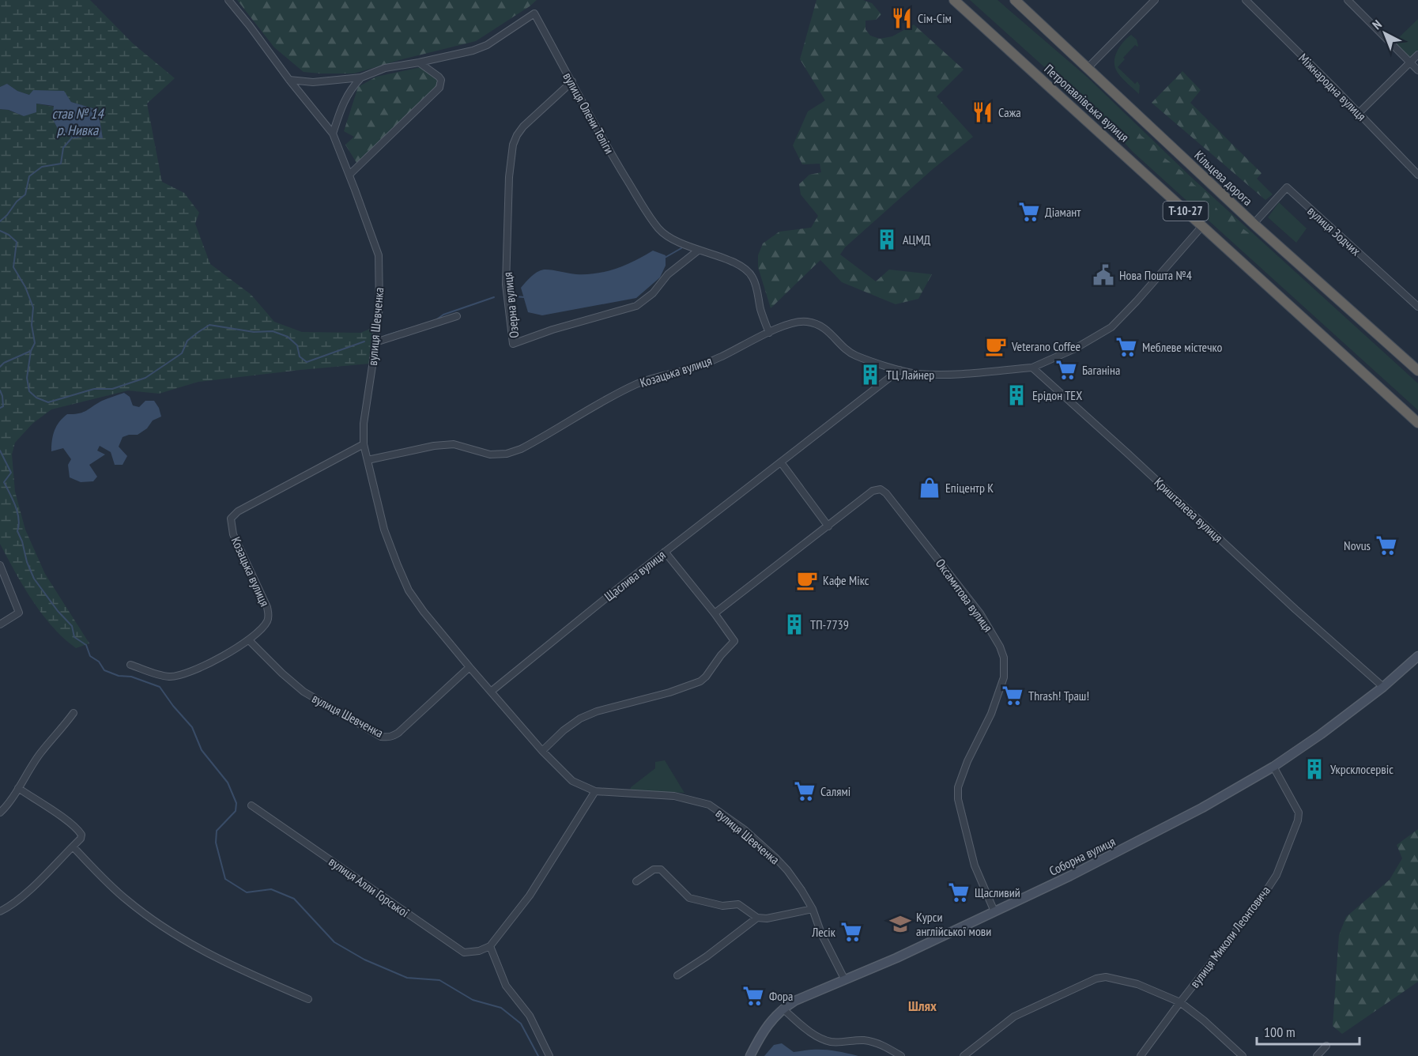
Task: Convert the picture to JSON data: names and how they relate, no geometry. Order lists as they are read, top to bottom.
{
  "streets": {
    "highway": ["Петропавлівська вулиця", "Кільцева дорога", "Т-10-27"],
    "main road": ["Соборна вулиця"],
    "street": [
      "Міжнародна вулиця",
      "вулиця Олени Теліги",
      "вулиця Зодчих",
      "Озерна вулиця",
      "вулиця Шевченка",
      "Козацька вулиця",
      "Кришталева вулиця",
      "Щаслива вулиця",
      "Оксамитова вулиця",
      "вулиця Алли Горської",
      "вулиця Миколи Леонтовича"
    ]
  },
  "crossings": [
    ["вулиця Олени Теліги", "Озерна вулиця"],
    ["вулиця Олени Теліги", "Козацька вулиця"],
    ["Кільцева дорога", "вулиця Зодчих"],
    ["вулиця Шевченка", "Козацька вулиця"],
    ["вулиця Шевченка", "Щаслива вулиця"],
    ["вулиця Шевченка", "Соборна вулиця"],
    ["Козацька вулиця", "Кришталева вулиця"],
    ["Козацька вулиця", "Щаслива вулиця"],
    ["Кришталева вулиця", "Соборна вулиця"],
    ["Оксамитова вулиця", "Соборна вулиця"],
    ["Соборна вулиця", "вулиця Миколи Леонтовича"]
  ],
  "districts": ["Шлях"],
  "water": ["став № 14 р. Нивка"],
  "places": {
    "restaurant": ["Сім-Сім", "Сажа"],
    "supermarket": [
      "Діамант",
      "Меблеве містечко",
      "Баганіна",
      "Novus",
      "Thrash! Траш!",
      "Салямі",
      "Щасливий",
      "Лесік",
      "Фора"
    ],
    "building": [
      "АЦМД",
      "ТЦ Лайнер",
      "Ерідон ТЕХ",
      "ТП-7739",
      "Укрсклосервіс"
    ],
    "public building": ["Нова Пошта №4"],
    "cafe": ["Veterano Coffee", "Кафе Мікс"],
    "shop": ["Епіцентр К"],
    "school or university": ["Курси англійської мови"]
  },
  "scale_bar": "100 m",
  "north": "top left"
}
